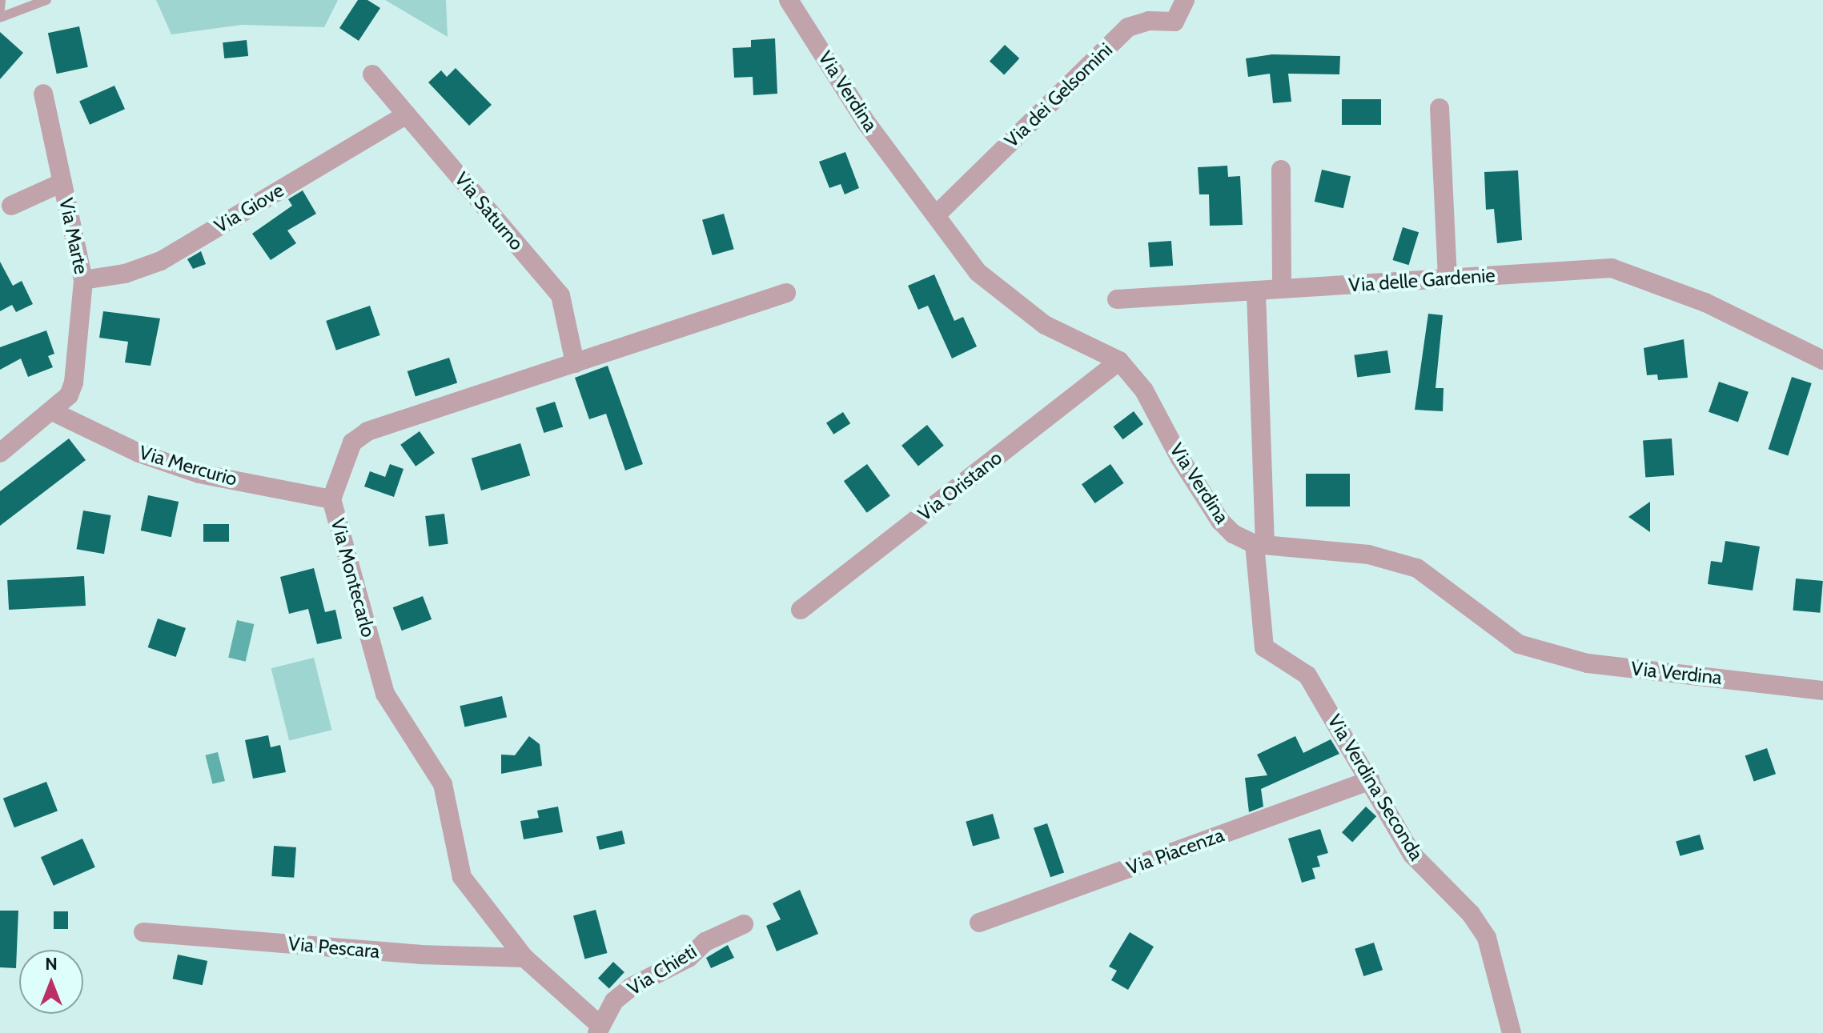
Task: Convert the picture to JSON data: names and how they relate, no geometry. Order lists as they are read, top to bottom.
{
  "streets": {
    "street": [
      "Via Verdina",
      "Via dei Gelsomini",
      "Via Giove",
      "Via Saturno",
      "Via Marte",
      "Via delle Gardenie",
      "Via Mercurio",
      "Via Oristano",
      "Via Montecarlo",
      "Via Verdina Seconda",
      "Via Piacenza",
      "Via Pescara",
      "Via Chieti"
    ]
  },
  "crossings": [
    ["Via Verdina", "Via dei Gelsomini"],
    ["Via Verdina", "Via Oristano"],
    ["Via Verdina", "Via Verdina Seconda"],
    ["Via Giove", "Via Saturno"],
    ["Via Giove", "Via Marte"],
    ["Via Saturno", "Via Montecarlo"],
    ["Via Marte", "Via Mercurio"],
    ["Via Mercurio", "Via Montecarlo"],
    ["Via Montecarlo", "Via Pescara"],
    ["Via Montecarlo", "Via Chieti"],
    ["Via Verdina Seconda", "Via Piacenza"]
  ],
  "north": "top"
}
